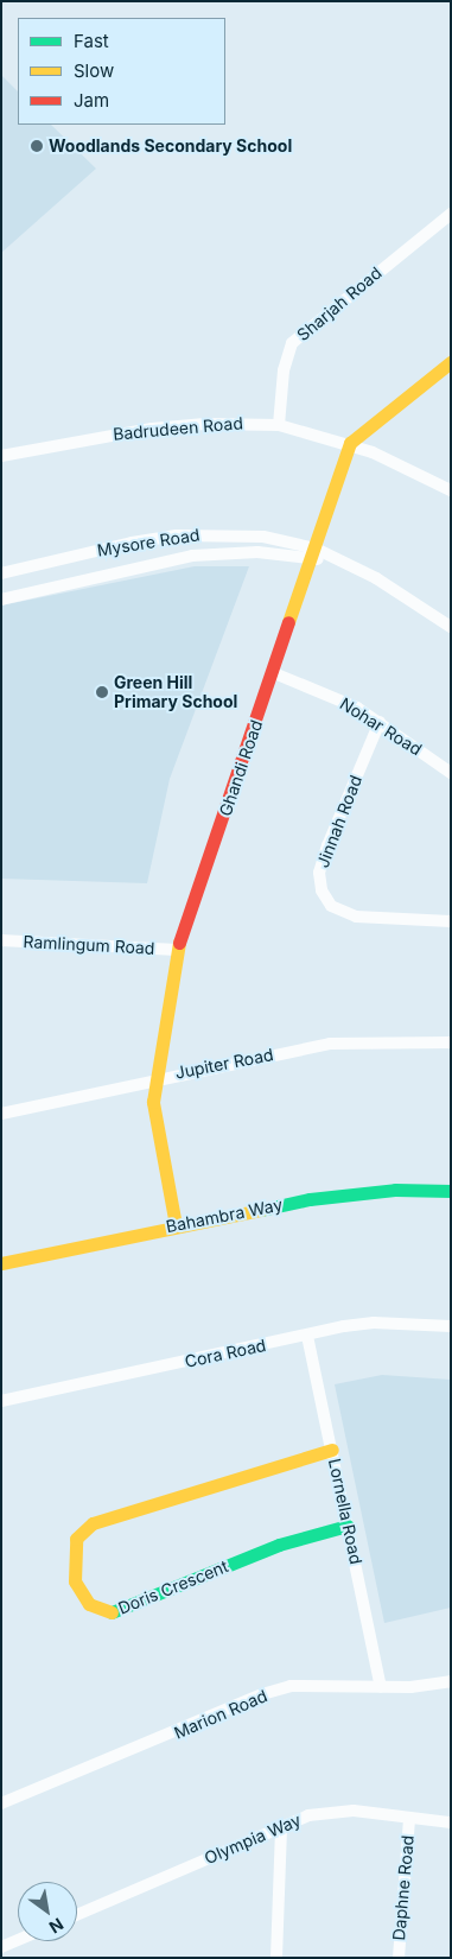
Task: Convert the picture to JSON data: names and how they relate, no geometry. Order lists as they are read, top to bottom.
{
  "streets": {
    "street": [
      "Sharjah Road",
      "Badrudeen Road",
      "Mysore Road",
      "Nohar Road",
      "Ghandi Road",
      "Jinnah Road",
      "Ramlingum Road",
      "Jupiter Road",
      "Bahambra Way",
      "Cora Road",
      "Lornella Road",
      "Doris Crescent",
      "Marion Road",
      "Olympia Way",
      "Daphne Road"
    ]
  },
  "crossings": [
    ["Sharjah Road", "Badrudeen Road"],
    ["Badrudeen Road", "Ghandi Road"],
    ["Mysore Road", "Ghandi Road"],
    ["Nohar Road", "Ghandi Road"],
    ["Nohar Road", "Jinnah Road"],
    ["Ghandi Road", "Ramlingum Road"],
    ["Ghandi Road", "Jupiter Road"],
    ["Ghandi Road", "Bahambra Way"],
    ["Cora Road", "Lornella Road"],
    ["Lornella Road", "Doris Crescent"],
    ["Lornella Road", "Marion Road"],
    ["Olympia Way", "Daphne Road"]
  ],
  "places": ["Woodlands Secondary School", "Green Hill Primary School"],
  "legend": ["Fast", "Slow", "Jam"],
  "north": "bottom right"
}
